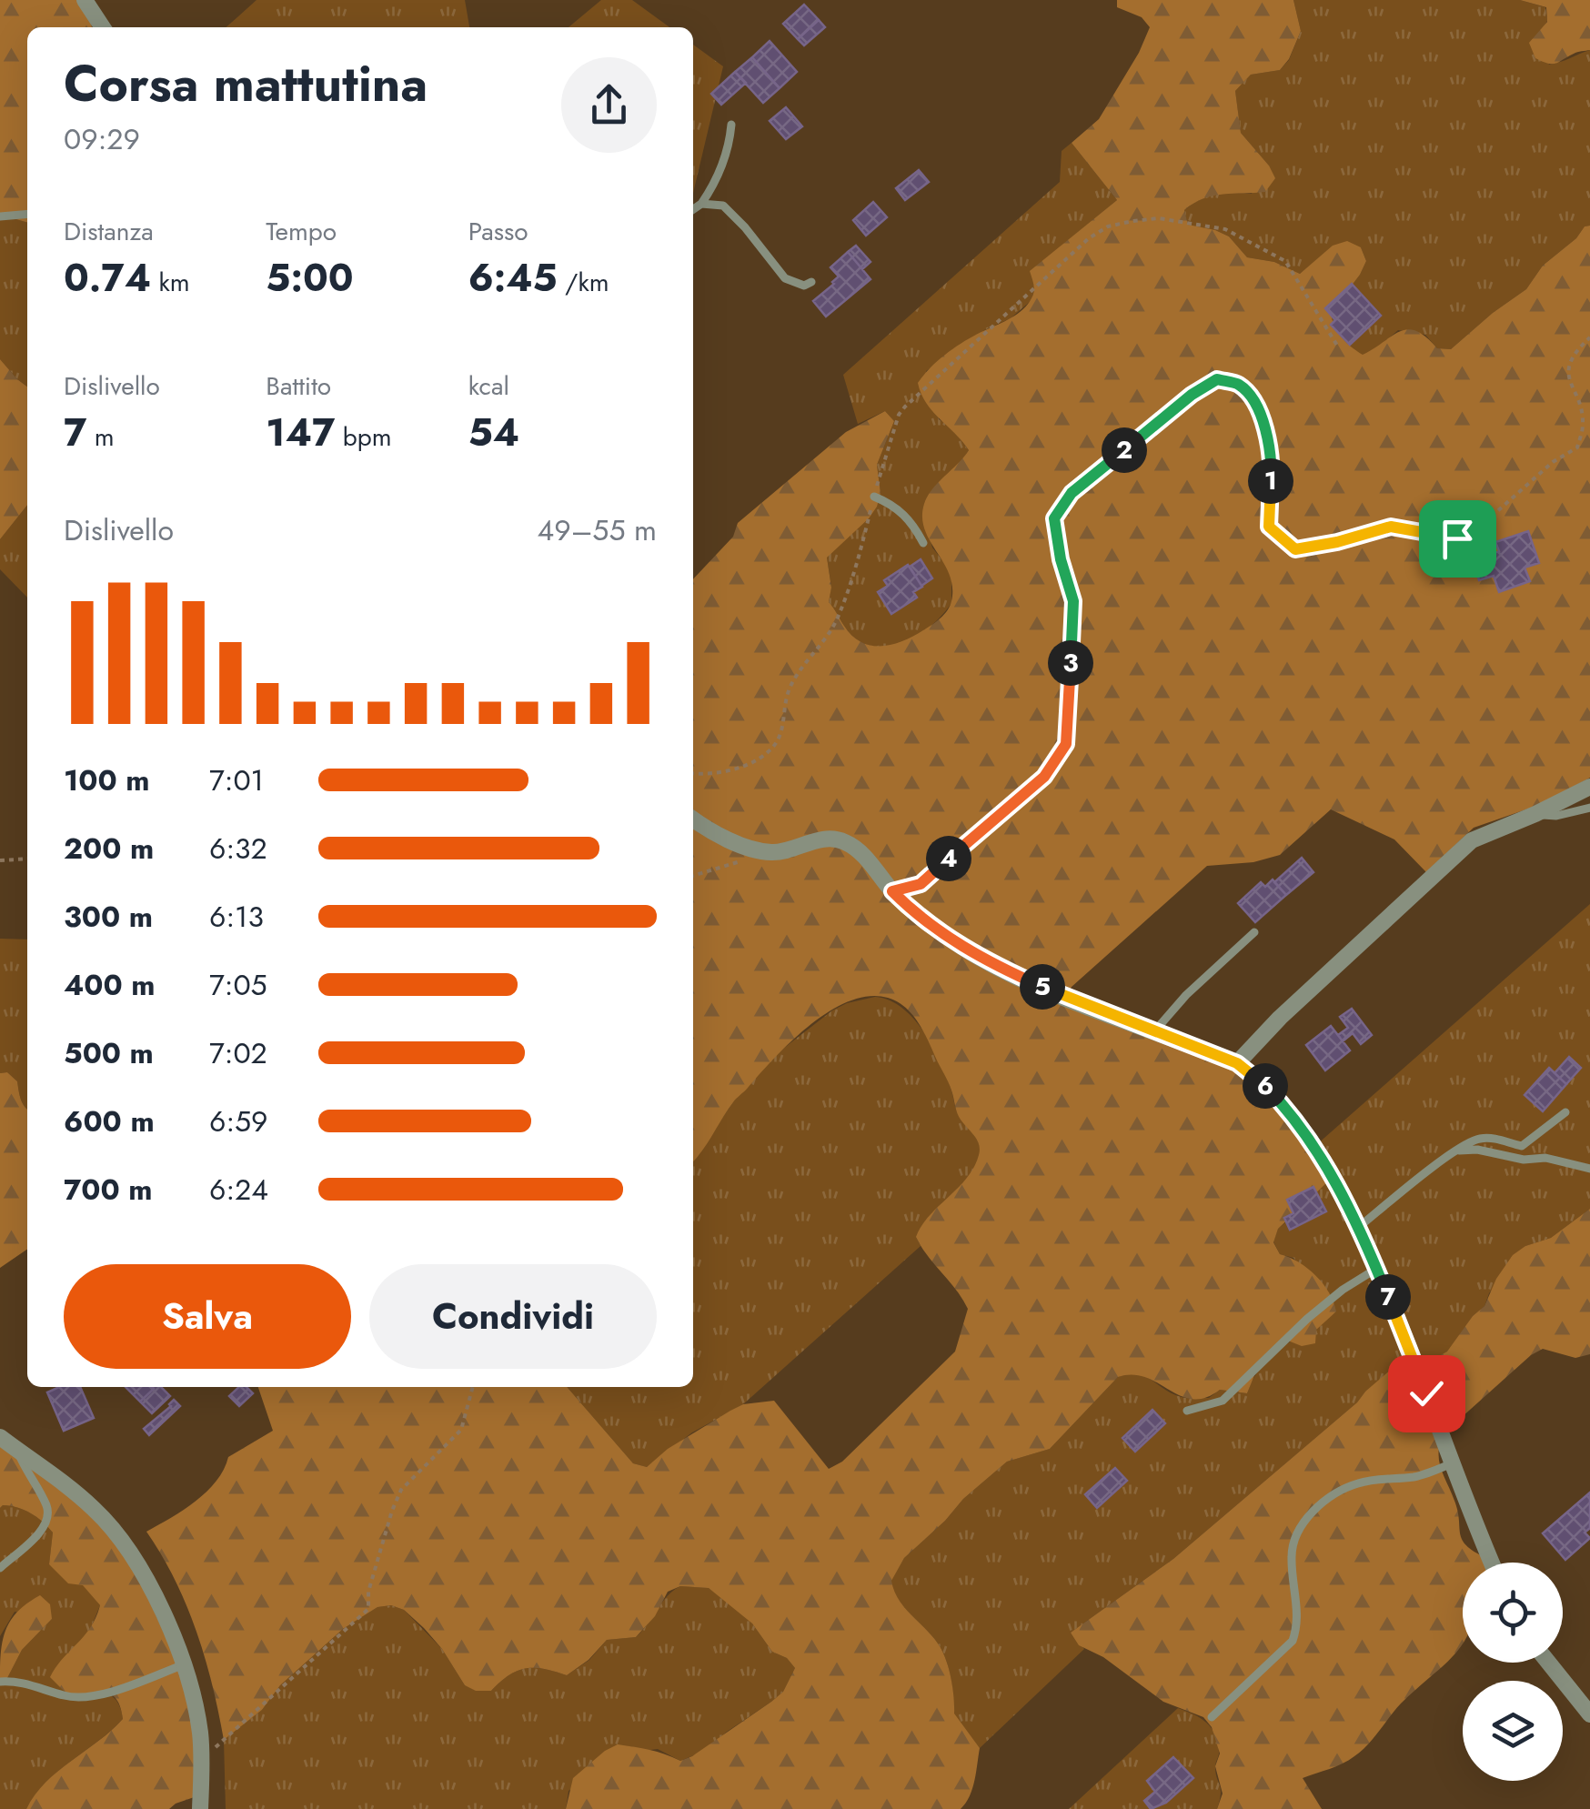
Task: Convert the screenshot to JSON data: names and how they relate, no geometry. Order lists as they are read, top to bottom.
{
  "page": {
    "heading": ["Corsa mattutina", "09:29"],
    "stats": [
      ["Distanza", "0.74 km"],
      ["Tempo", "5:00"],
      ["Passo", "6:45 /km"],
      ["Dislivello", "7 m"],
      ["Battito", "147 bpm"],
      ["kcal", "54"]
    ],
    "pins": [
      "2",
      "1",
      "3",
      "4",
      "5",
      "6",
      "7"
    ],
    "chart": ["Dislivello", "49–55 m"],
    "list": [
      {
        "name": "100 m",
        "note": "7:01"
      },
      {
        "name": "200 m",
        "note": "6:32"
      },
      {
        "name": "300 m",
        "note": "6:13"
      },
      {
        "name": "400 m",
        "note": "7:05"
      },
      {
        "name": "500 m",
        "note": "7:02"
      },
      {
        "name": "600 m",
        "note": "6:59"
      },
      {
        "name": "700 m",
        "note": "6:24"
      }
    ],
    "buttons": ["Salva", "Condividi"]
  }
}
